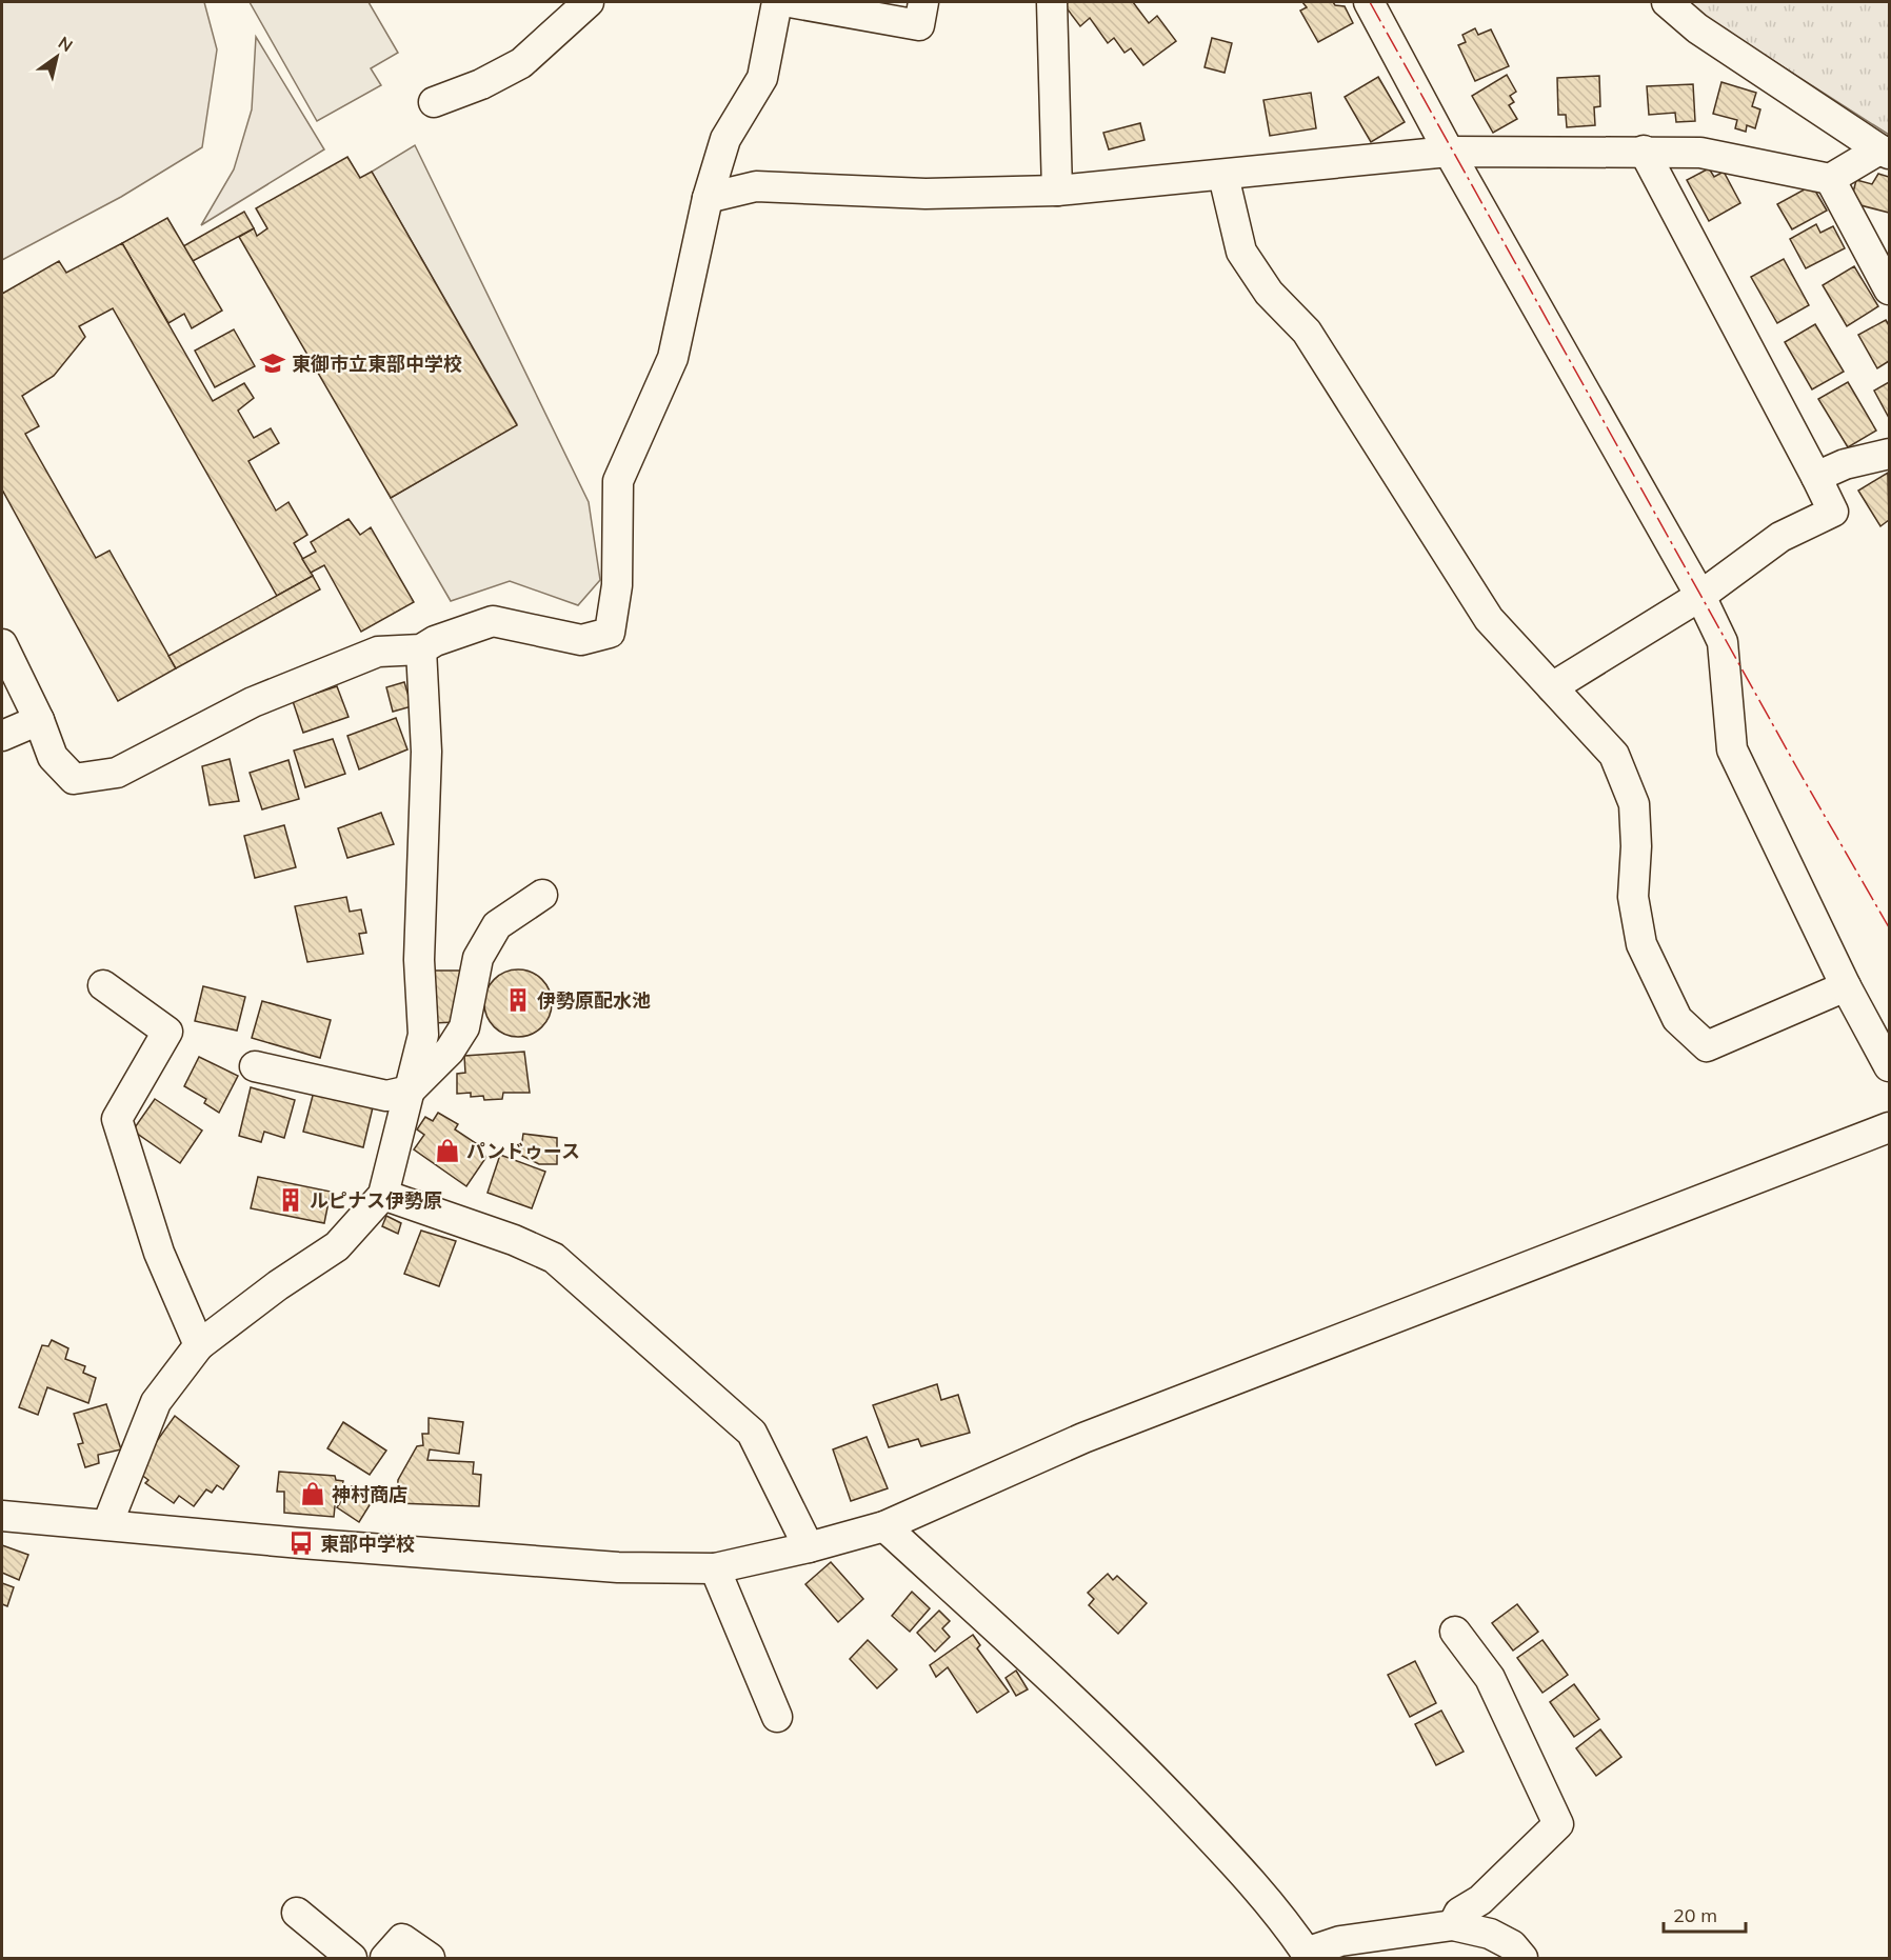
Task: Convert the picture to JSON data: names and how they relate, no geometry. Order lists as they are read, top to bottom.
{
  "places": {
    "school or university": ["東御市立東部中学校"],
    "building": ["伊勢原配水池", "ルピナス伊勢原"],
    "shop": ["パンドゥース", "神村商店"],
    "bus stop": ["東部中学校"]
  },
  "scale_bar": "20 m",
  "north": "top right"
}
